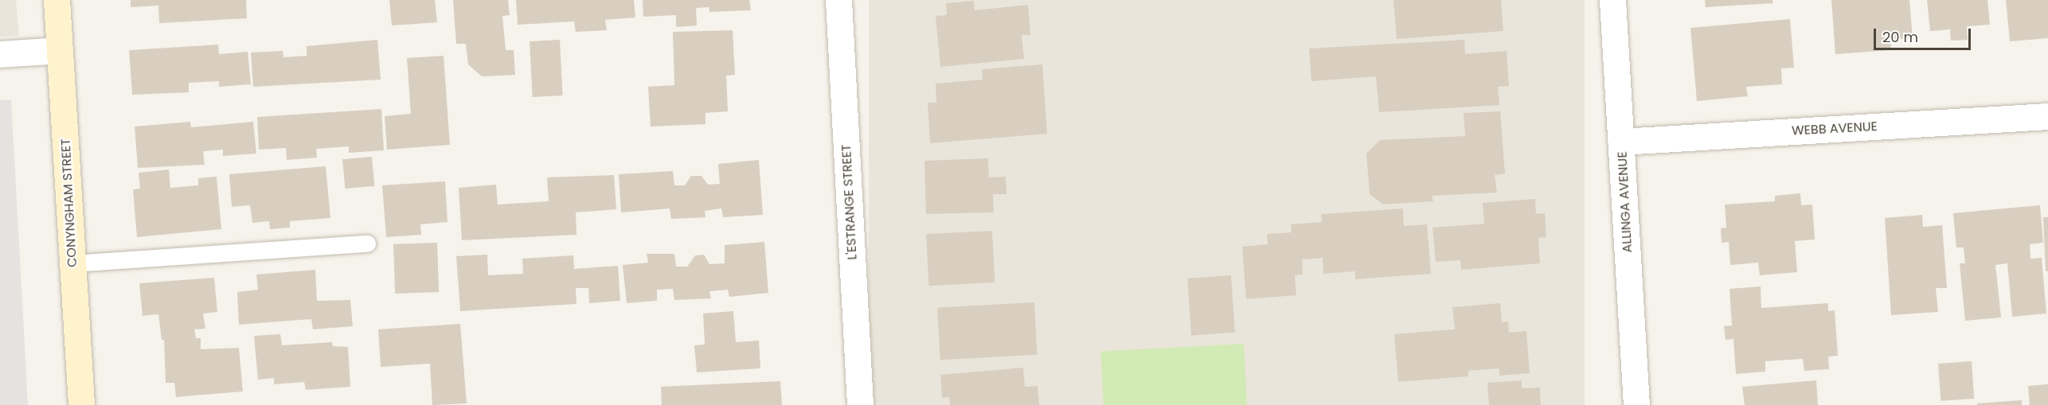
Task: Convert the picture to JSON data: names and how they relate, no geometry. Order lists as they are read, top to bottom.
{
  "streets": {
    "street": [
      "WEBB AVENUE",
      "L'ESTRANGE STREET",
      "ALLINGA AVENUE",
      "CONYNGHAM STREET"
    ]
  },
  "crossings": [
    ["WEBB AVENUE", "ALLINGA AVENUE"]
  ],
  "scale_bar": "20 m"
}
